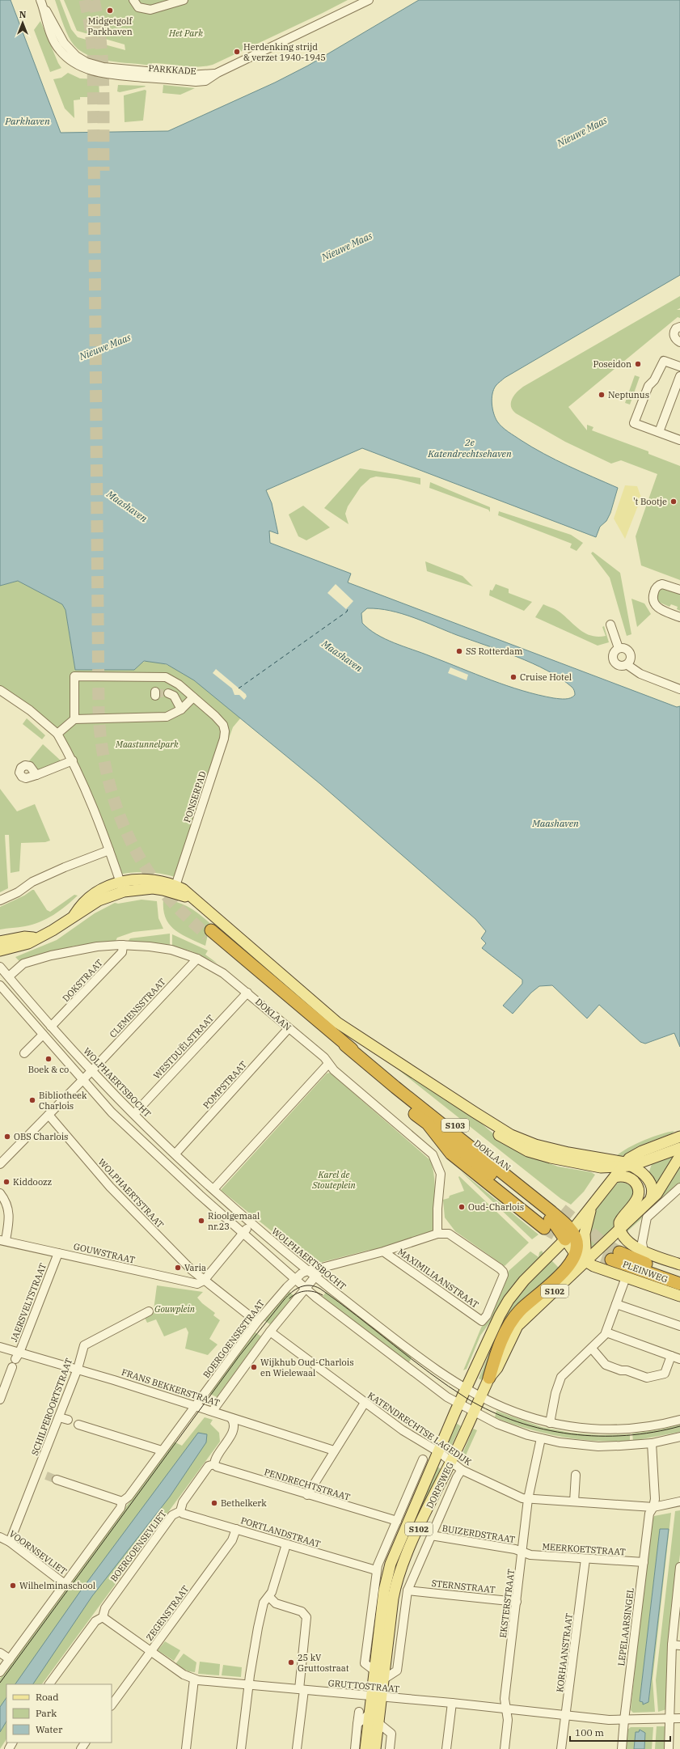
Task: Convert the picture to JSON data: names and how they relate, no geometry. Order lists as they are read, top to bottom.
{
  "streets": {
    "highway": ["DOKLAAN", "S103", "PLEINWEG"],
    "main road": ["S102", "DORPSWEG"],
    "street": [
      "PARKKADE",
      "PONSERPAD",
      "DOKSTRAAT",
      "CLEMENSSTRAAT",
      "WESTDUËLSTRAAT",
      "WOLPHAERTSBOCHT",
      "POMPSTRAAT",
      "WOLPHAERTSTRAAT",
      "GOUWSTRAAT",
      "MAXIMILIAANSTRAAT",
      "JAERSVELTSTRAAT",
      "BOERGOENSESTRAAT",
      "FRANS BEKKERSTRAAT",
      "SCHILPEROORTSTRAAT",
      "KATENDRECHTSE LAGEDIJK",
      "PENDRECHTSTRAAT",
      "PORTLANDSTRAAT",
      "BUIZERDSTRAAT",
      "BOERGOENSEVLIET",
      "MEERKOETSTRAAT",
      "VOORNSEVLIET",
      "STERNSTRAAT",
      "EKSTERSTRAAT",
      "ZEGENSTRAAT",
      "LEPELAARSINGEL",
      "KORHAANSTRAAT",
      "GRUTTOSTRAAT"
    ]
  },
  "crossings": [
    ["DOKSTRAAT", "DOKLAAN"],
    ["DOKSTRAAT", "WOLPHAERTSBOCHT"],
    ["CLEMENSSTRAAT", "DOKLAAN"],
    ["CLEMENSSTRAAT", "WOLPHAERTSBOCHT"],
    ["DOKLAAN", "WESTDUËLSTRAAT"],
    ["DOKLAAN", "WOLPHAERTSBOCHT"],
    ["DOKLAAN", "POMPSTRAAT"],
    ["DOKLAAN", "MAXIMILIAANSTRAAT"],
    ["WESTDUËLSTRAAT", "WOLPHAERTSBOCHT"],
    ["WOLPHAERTSBOCHT", "POMPSTRAAT"],
    ["WOLPHAERTSBOCHT", "BOERGOENSESTRAAT"],
    ["WOLPHAERTSBOCHT", "DORPSWEG"],
    ["WOLPHAERTSTRAAT", "GOUWSTRAAT"],
    ["GOUWSTRAAT", "JAERSVELTSTRAAT"],
    ["PLEINWEG", "S102"],
    ["PLEINWEG", "DORPSWEG"],
    ["S102", "DORPSWEG"],
    ["JAERSVELTSTRAAT", "FRANS BEKKERSTRAAT"],
    ["BOERGOENSESTRAAT", "FRANS BEKKERSTRAAT"],
    ["FRANS BEKKERSTRAAT", "SCHILPEROORTSTRAAT"],
    ["FRANS BEKKERSTRAAT", "BOERGOENSEVLIET"],
    ["SCHILPEROORTSTRAAT", "VOORNSEVLIET"],
    ["KATENDRECHTSE LAGEDIJK", "DORPSWEG"],
    ["KATENDRECHTSE LAGEDIJK", "EKSTERSTRAAT"],
    ["KATENDRECHTSE LAGEDIJK", "LEPELAARSINGEL"],
    ["PENDRECHTSTRAAT", "BOERGOENSEVLIET"],
    ["DORPSWEG", "BUIZERDSTRAAT"],
    ["DORPSWEG", "STERNSTRAAT"],
    ["DORPSWEG", "GRUTTOSTRAAT"],
    ["PORTLANDSTRAAT", "BOERGOENSEVLIET"],
    ["PORTLANDSTRAAT", "ZEGENSTRAAT"],
    ["BUIZERDSTRAAT", "MEERKOETSTRAAT"],
    ["BUIZERDSTRAAT", "EKSTERSTRAAT"],
    ["BOERGOENSEVLIET", "GRUTTOSTRAAT"],
    ["MEERKOETSTRAAT", "EKSTERSTRAAT"],
    ["MEERKOETSTRAAT", "LEPELAARSINGEL"],
    ["MEERKOETSTRAAT", "KORHAANSTRAAT"],
    ["STERNSTRAAT", "EKSTERSTRAAT"],
    ["EKSTERSTRAAT", "GRUTTOSTRAAT"],
    ["ZEGENSTRAAT", "GRUTTOSTRAAT"],
    ["LEPELAARSINGEL", "GRUTTOSTRAAT"],
    ["KORHAANSTRAAT", "GRUTTOSTRAAT"]
  ],
  "water": [
    "Parkhaven",
    "Nieuwe Maas",
    "2e Katendrechtsehaven",
    "Maashaven"
  ],
  "parks": [
    "Het Park",
    "Maastunnelpark",
    "Karel de Stouteplein",
    "Gouwplein"
  ],
  "places": [
    "Midgetgolf Parkhaven",
    "Herdenking strijd & verzet 1940-1945",
    "Poseidon",
    "Neptunus",
    "'t Bootje",
    "SS Rotterdam",
    "Cruise Hotel",
    "Boek & co",
    "Bibliotheek Charlois",
    "OBS Charlois",
    "Kiddoozz",
    "Oud-Charlois",
    "Rioolgemaal nr.23",
    "Varia",
    "Wijkhub Oud-Charlois en Wielewaal",
    "Bethelkerk",
    "Wilhelminaschool",
    "25 kV Gruttostraat"
  ],
  "legend": ["Road", "Park", "Water"],
  "scale_bar": "100 m",
  "north": "top"
}
